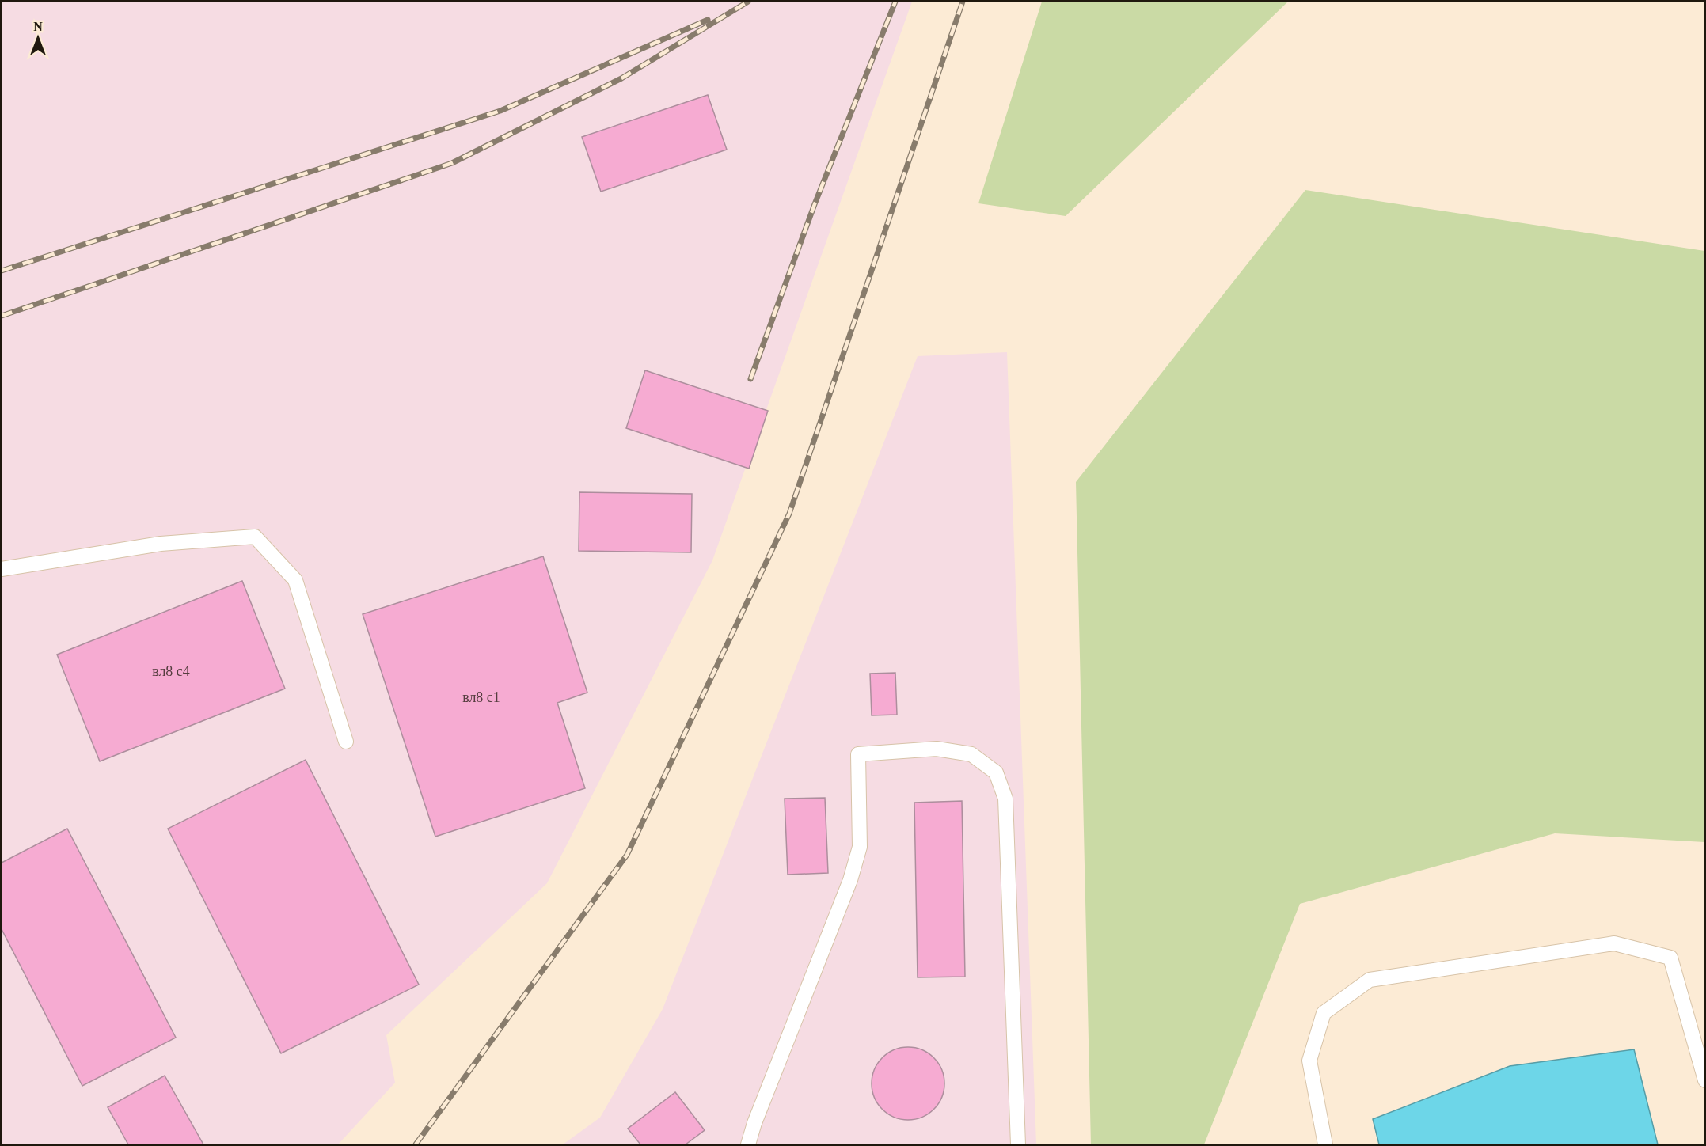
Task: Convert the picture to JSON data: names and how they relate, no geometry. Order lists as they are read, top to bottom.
{
  "house_numbers": ["вл8 с4", "вл8 с1"],
  "north": "top"
}
